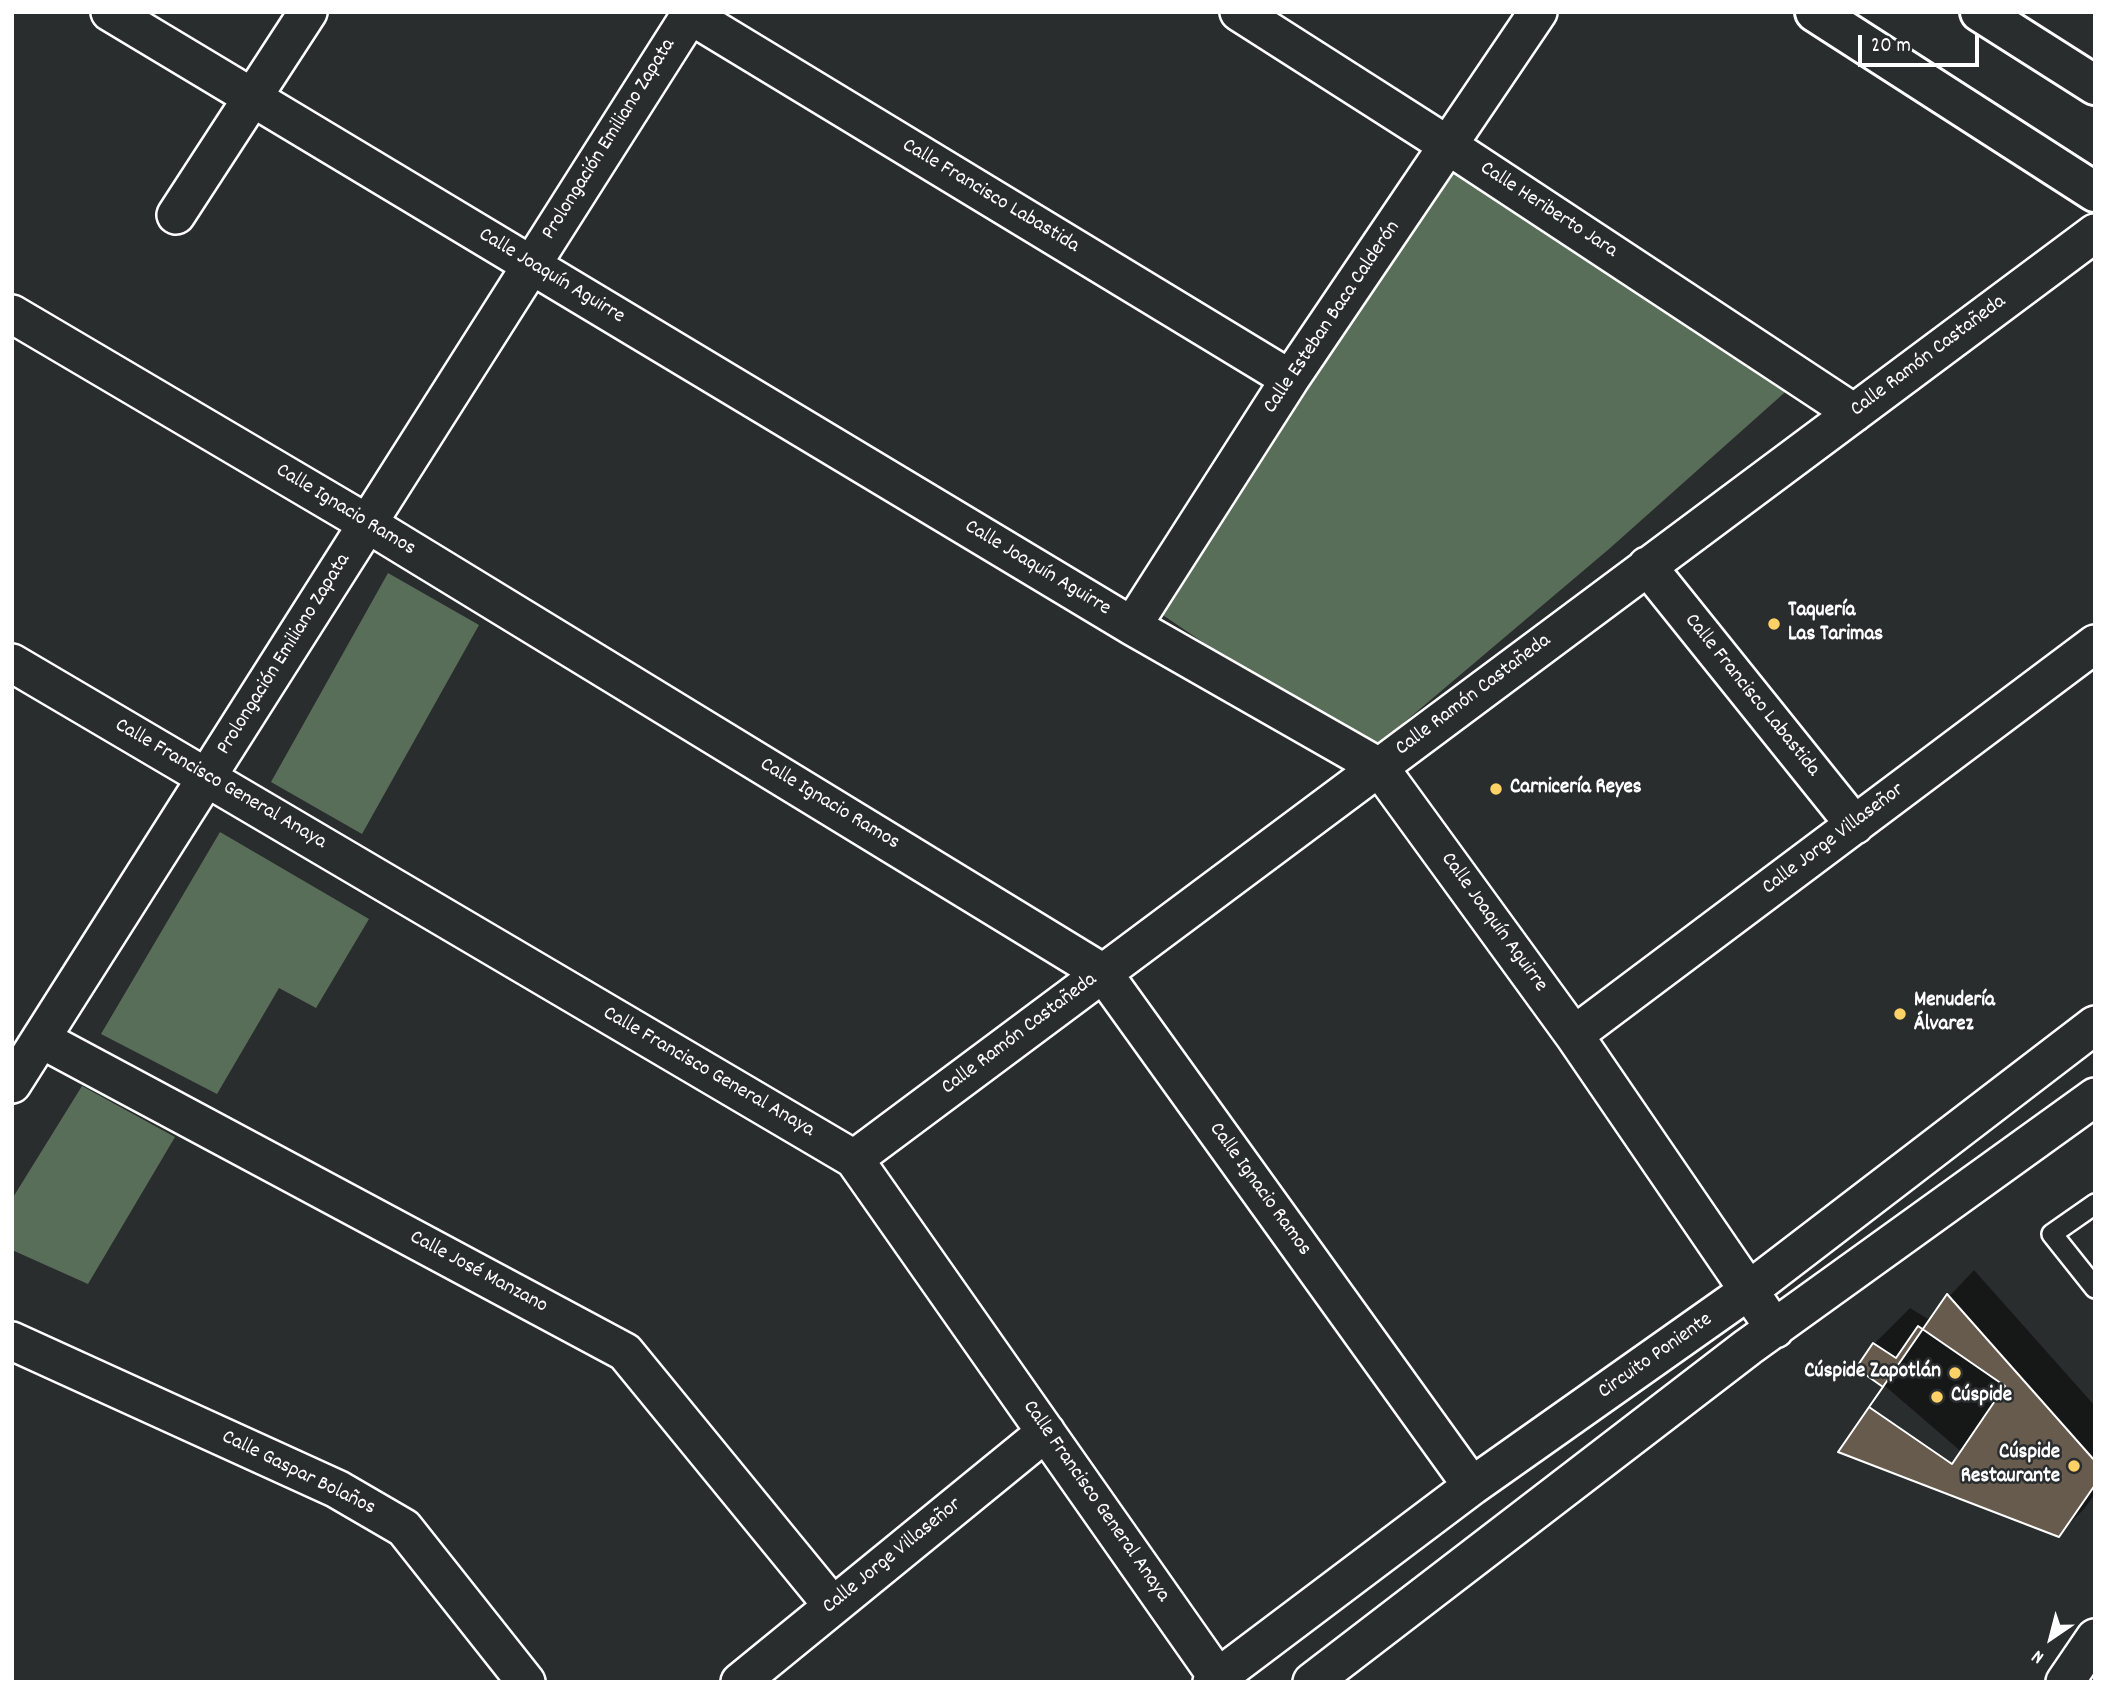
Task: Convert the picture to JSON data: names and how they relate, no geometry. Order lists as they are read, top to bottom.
{
  "streets": {
    "street": [
      "Prolongación Emiliano Zapata",
      "Calle Francisco Labastida",
      "Calle Heriberto Jara",
      "Calle Joaquín Aguirre",
      "Calle Esteban Baca Calderón",
      "Calle Ramón Castañeda",
      "Calle Ignacio Ramos",
      "Calle Francisco General Anaya",
      "Calle Jorge Villaseñor",
      "Calle José Manzano",
      "Circuito Poniente",
      "Calle Gaspar Bolaños"
    ]
  },
  "crossings": [
    ["Prolongación Emiliano Zapata", "Calle Francisco Labastida"],
    ["Prolongación Emiliano Zapata", "Calle Joaquín Aguirre"],
    ["Prolongación Emiliano Zapata", "Calle Ignacio Ramos"],
    ["Prolongación Emiliano Zapata", "Calle Francisco General Anaya"],
    ["Prolongación Emiliano Zapata", "Calle José Manzano"],
    ["Calle Francisco Labastida", "Calle Esteban Baca Calderón"],
    ["Calle Francisco Labastida", "Calle Ramón Castañeda"],
    ["Calle Francisco Labastida", "Calle Jorge Villaseñor"],
    ["Calle Heriberto Jara", "Calle Esteban Baca Calderón"],
    ["Calle Heriberto Jara", "Calle Ramón Castañeda"],
    ["Calle Joaquín Aguirre", "Calle Esteban Baca Calderón"],
    ["Calle Joaquín Aguirre", "Calle Ramón Castañeda"],
    ["Calle Joaquín Aguirre", "Calle Jorge Villaseñor"],
    ["Calle Joaquín Aguirre", "Circuito Poniente"],
    ["Calle Ramón Castañeda", "Calle Ignacio Ramos"],
    ["Calle Ramón Castañeda", "Calle Francisco General Anaya"],
    ["Calle Ignacio Ramos", "Circuito Poniente"],
    ["Calle Francisco General Anaya", "Calle Jorge Villaseñor"],
    ["Calle Francisco General Anaya", "Circuito Poniente"],
    ["Calle Jorge Villaseñor", "Calle José Manzano"]
  ],
  "places": [
    "Taquería Las Tarimas",
    "Carnicería Reyes",
    "Menudería Álvarez",
    "Cúspide Zapotlán",
    "Cúspide",
    "Cúspide Restaurante"
  ],
  "scale_bar": "20 m",
  "north": "bottom left"
}
